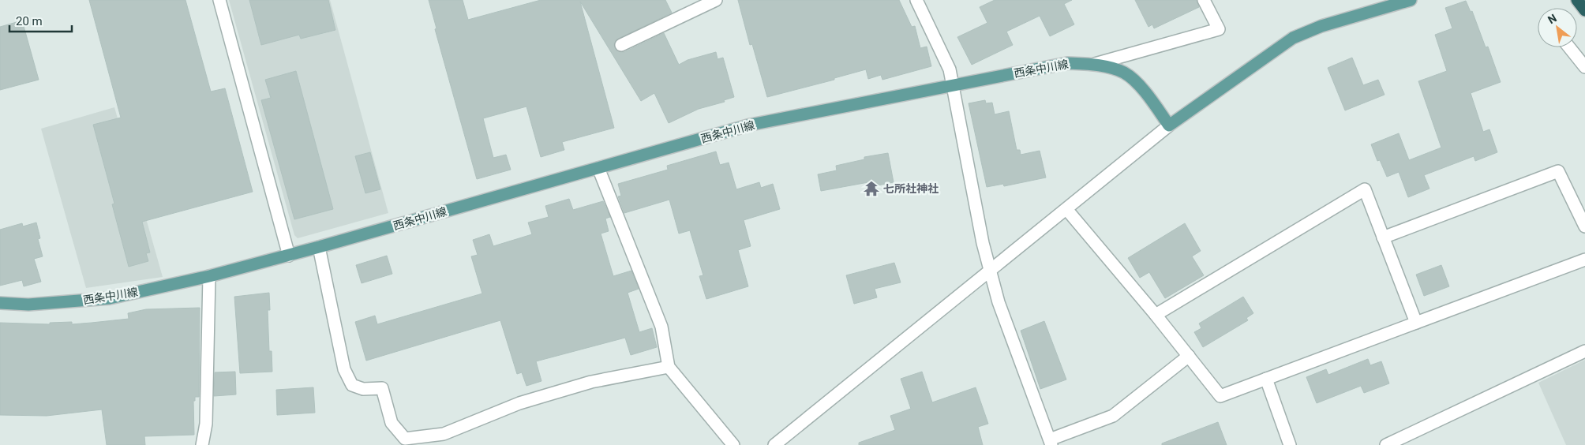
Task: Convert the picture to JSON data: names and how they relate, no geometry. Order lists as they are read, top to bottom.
{
  "streets": {
    "main road": ["西条中川線"]
  },
  "places": {
    "temple": ["七所社神社"]
  },
  "scale_bar": "20 m",
  "north": "top left"
}
